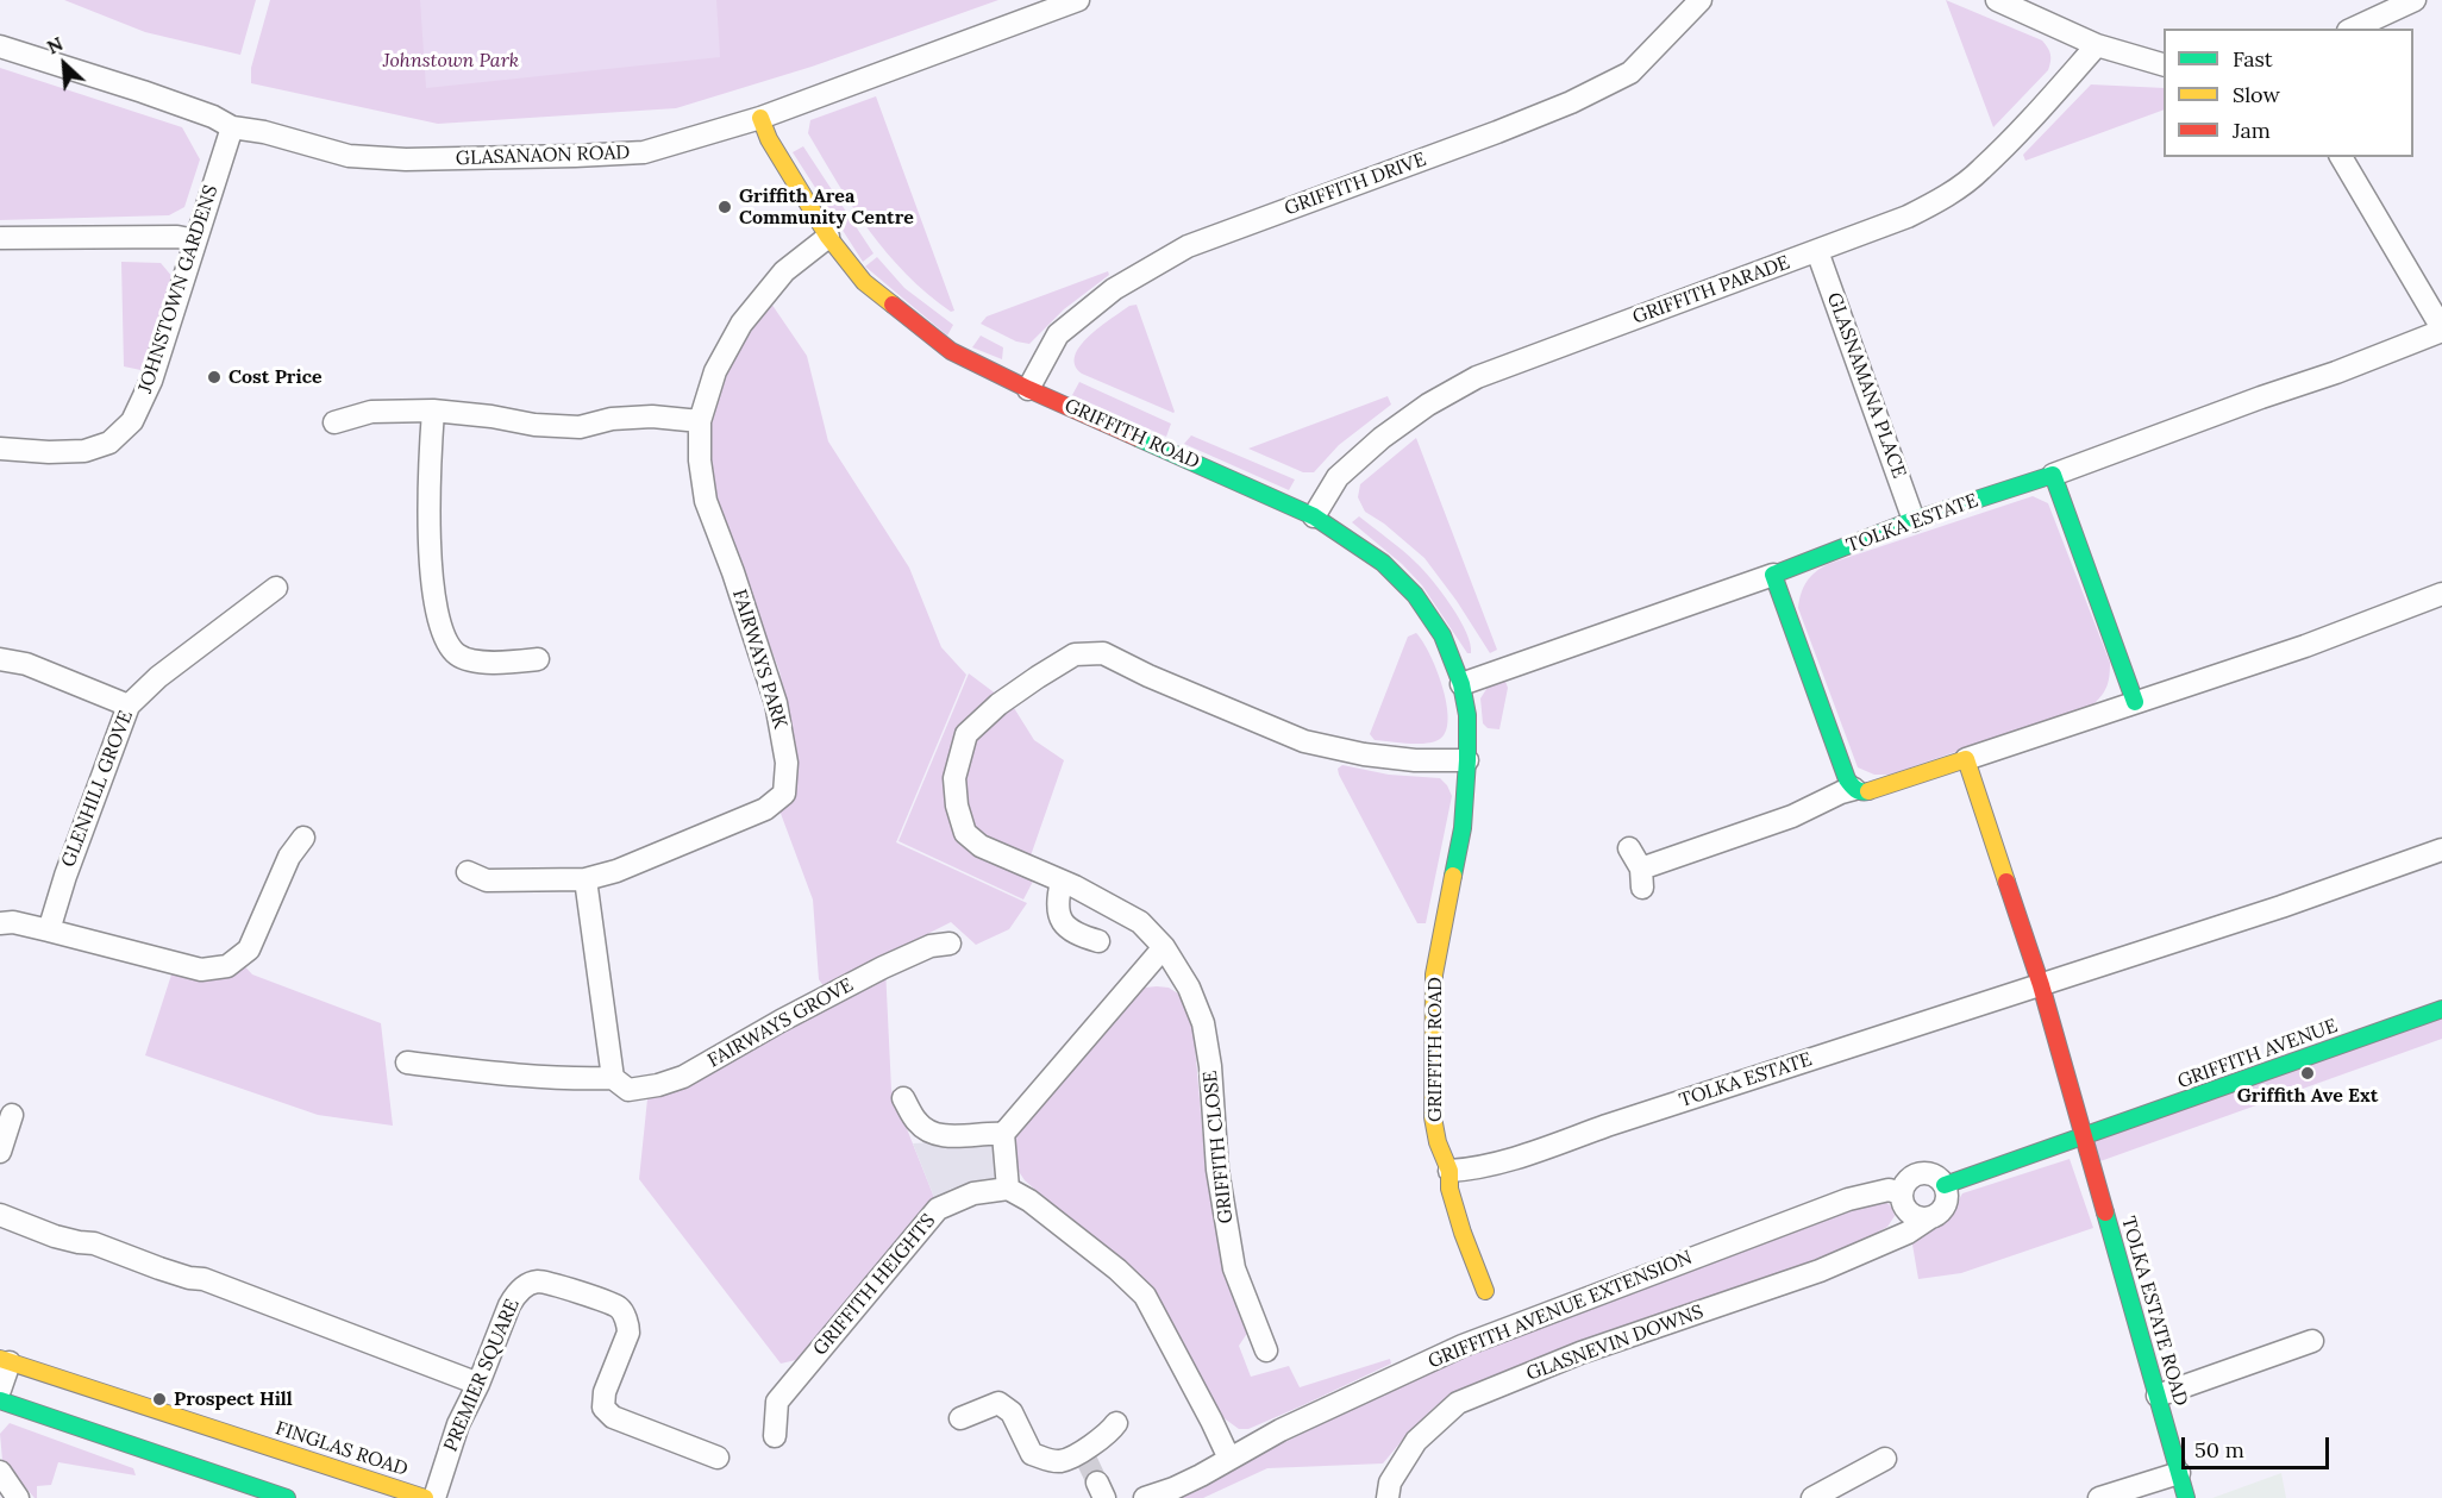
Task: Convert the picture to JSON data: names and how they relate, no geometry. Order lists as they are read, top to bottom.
{
  "streets": {
    "street": [
      "GLASANAON ROAD",
      "GRIFFITH DRIVE",
      "JOHNSTOWN GARDENS",
      "GRIFFITH PARADE",
      "GLASNAMANA PLACE",
      "GRIFFITH ROAD",
      "TOLKA ESTATE",
      "FAIRWAYS PARK",
      "GLENHILL GROVE",
      "FAIRWAYS GROVE",
      "GRIFFITH AVENUE",
      "GRIFFITH CLOSE",
      "GRIFFITH HEIGHTS",
      "GRIFFITH AVENUE EXTENSION",
      "TOLKA ESTATE ROAD",
      "GLASNEVIN DOWNS",
      "PREMIER SQUARE",
      "FINGLAS ROAD"
    ]
  },
  "crossings": [
    ["GLASANAON ROAD", "JOHNSTOWN GARDENS"],
    ["GLASANAON ROAD", "GRIFFITH ROAD"],
    ["GRIFFITH DRIVE", "GRIFFITH ROAD"],
    ["GRIFFITH PARADE", "GLASNAMANA PLACE"],
    ["GRIFFITH PARADE", "GRIFFITH ROAD"],
    ["GLASNAMANA PLACE", "TOLKA ESTATE"],
    ["GRIFFITH ROAD", "TOLKA ESTATE"],
    ["GRIFFITH ROAD", "FAIRWAYS PARK"],
    ["GRIFFITH ROAD", "GRIFFITH CLOSE"],
    ["GRIFFITH AVENUE", "TOLKA ESTATE ROAD"],
    ["GRIFFITH AVENUE EXTENSION", "GLASNEVIN DOWNS"]
  ],
  "parks": ["Johnstown Park"],
  "places": [
    "Griffith Area Community Centre",
    "Cost Price",
    "Griffith Ave Ext",
    "Prospect Hill"
  ],
  "legend": ["Fast", "Slow", "Jam"],
  "scale_bar": "50 m",
  "north": "top left"
}
